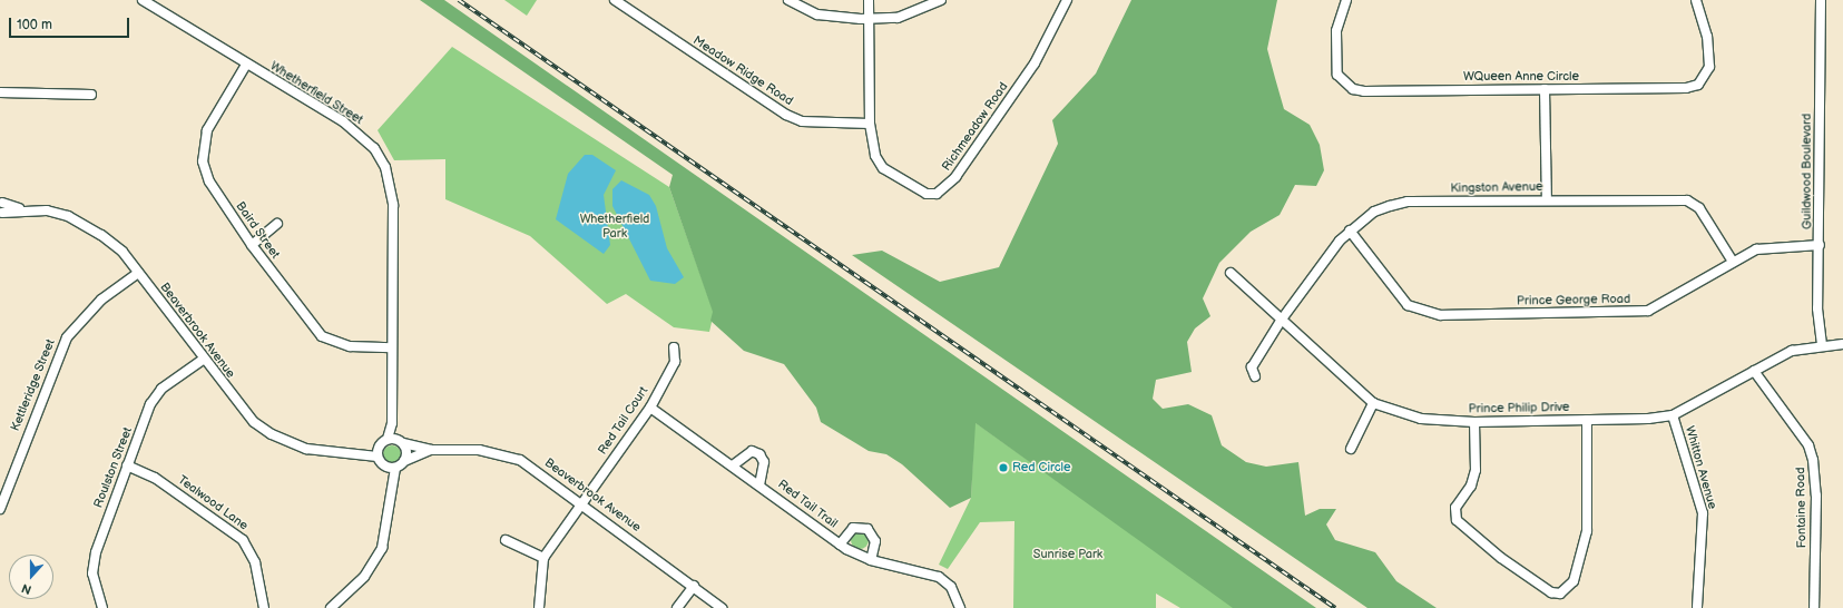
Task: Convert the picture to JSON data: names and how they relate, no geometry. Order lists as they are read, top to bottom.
{
  "streets": {
    "street": [
      "Meadow Ridge Road",
      "WQueen Anne Circle",
      "Whetherfield Street",
      "Richmeadow Road",
      "Guildwood Boulevard",
      "Kingston Avenue",
      "Baird Street",
      "Prince George Road",
      "Beaverbrook Avenue",
      "Kettleridge Street",
      "Prince Philip Drive",
      "Red Tail Court",
      "Roulston Street",
      "Whitton Avenue",
      "Tealwood Lane",
      "Red Tail Trail",
      "Fontaine Road"
    ]
  },
  "crossings": [
    ["Meadow Ridge Road", "Richmeadow Road"],
    ["Whetherfield Street", "Baird Street"],
    ["Whetherfield Street", "Beaverbrook Avenue"],
    ["Guildwood Boulevard", "Prince George Road"],
    ["Guildwood Boulevard", "Prince Philip Drive"],
    ["Kingston Avenue", "Prince George Road"],
    ["Kingston Avenue", "Prince Philip Drive"],
    ["Beaverbrook Avenue", "Kettleridge Street"],
    ["Beaverbrook Avenue", "Red Tail Court"],
    ["Beaverbrook Avenue", "Roulston Street"],
    ["Prince Philip Drive", "Whitton Avenue"],
    ["Prince Philip Drive", "Fontaine Road"],
    ["Red Tail Court", "Red Tail Trail"],
    ["Roulston Street", "Tealwood Lane"]
  ],
  "parks": ["Whetherfield Park", "Sunrise Park"],
  "places": ["Red Circle"],
  "scale_bar": "100 m",
  "north": "bottom"
}
